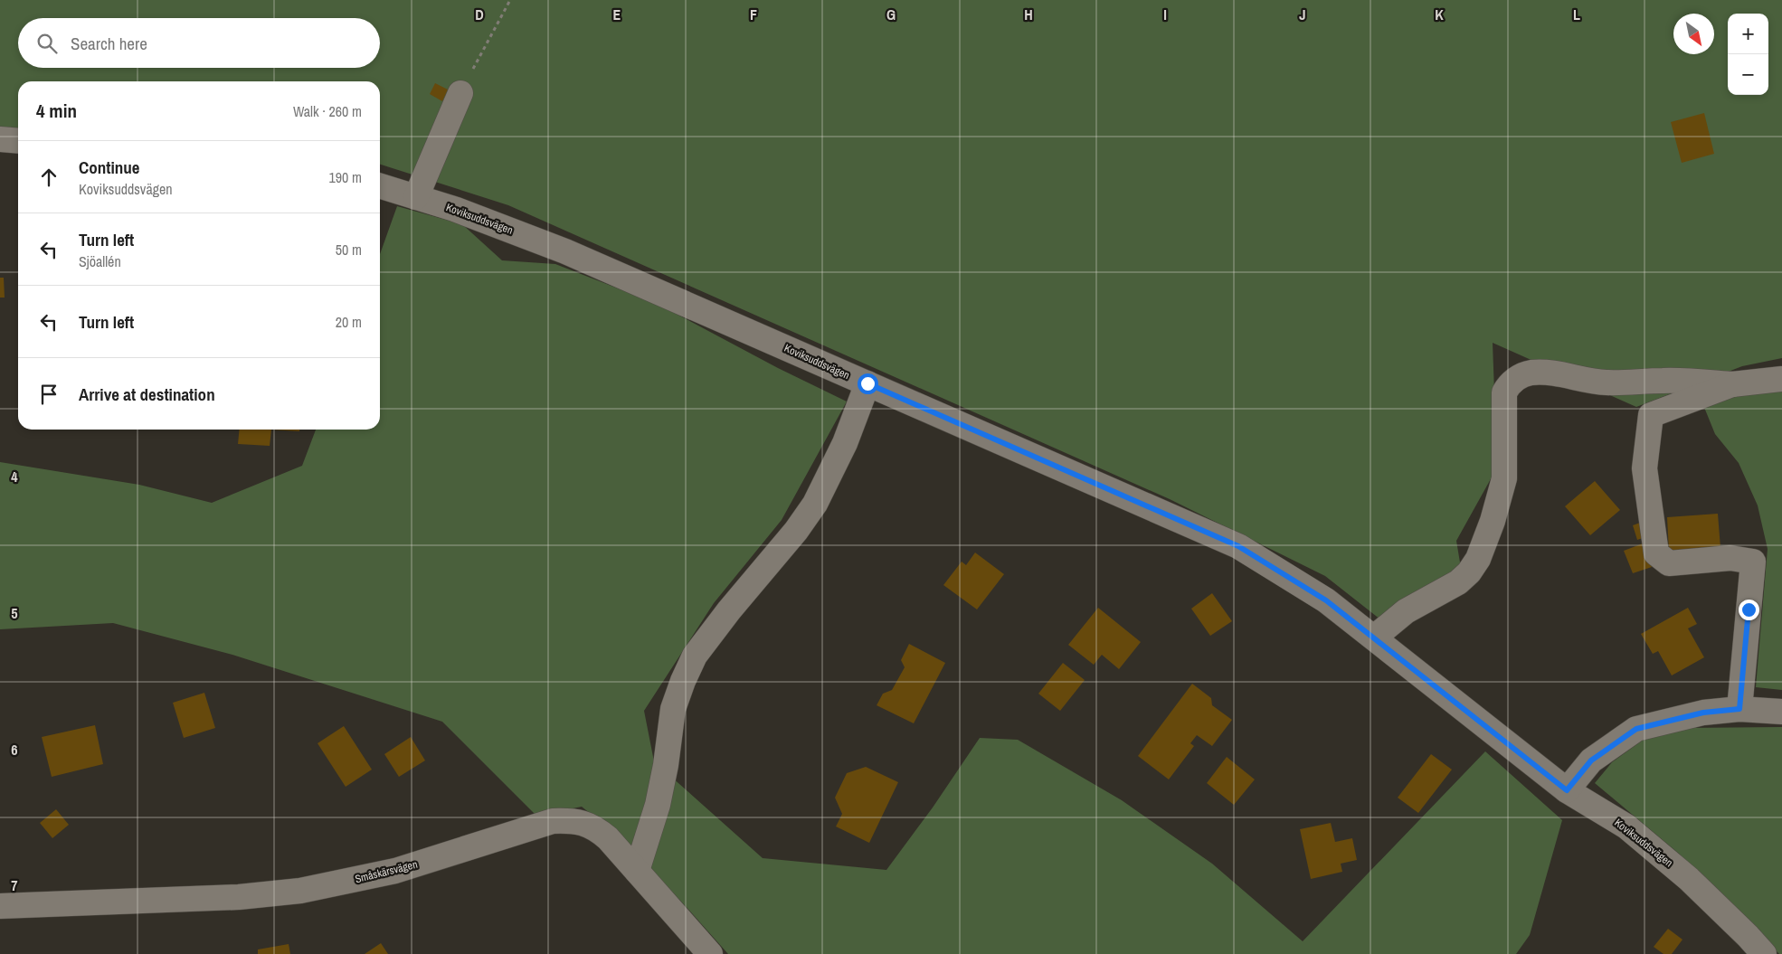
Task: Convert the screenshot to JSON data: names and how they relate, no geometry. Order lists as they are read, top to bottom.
{
  "streets": {
    "street": ["Koviksuddsvägen", "Småskärsvägen"]
  },
  "north": "bottom right",
  "page": {
    "map_buttons": ["+", "−"],
    "search": "Search here",
    "heading": ["4 min", "Walk · 260 m"],
    "list": [
      ["Continue", "Koviksuddsvägen", "190 m"],
      ["Turn left", "Sjöallén", "50 m"],
      ["Turn left", "20 m"],
      "Arrive at destination"
    ]
  },
  "grid": {
    "columns": [
      "D",
      "E",
      "F",
      "G",
      "H",
      "I",
      "J",
      "K",
      "L"
    ],
    "rows": [
      "4",
      "5",
      "6",
      "7"
    ]
  }
}
